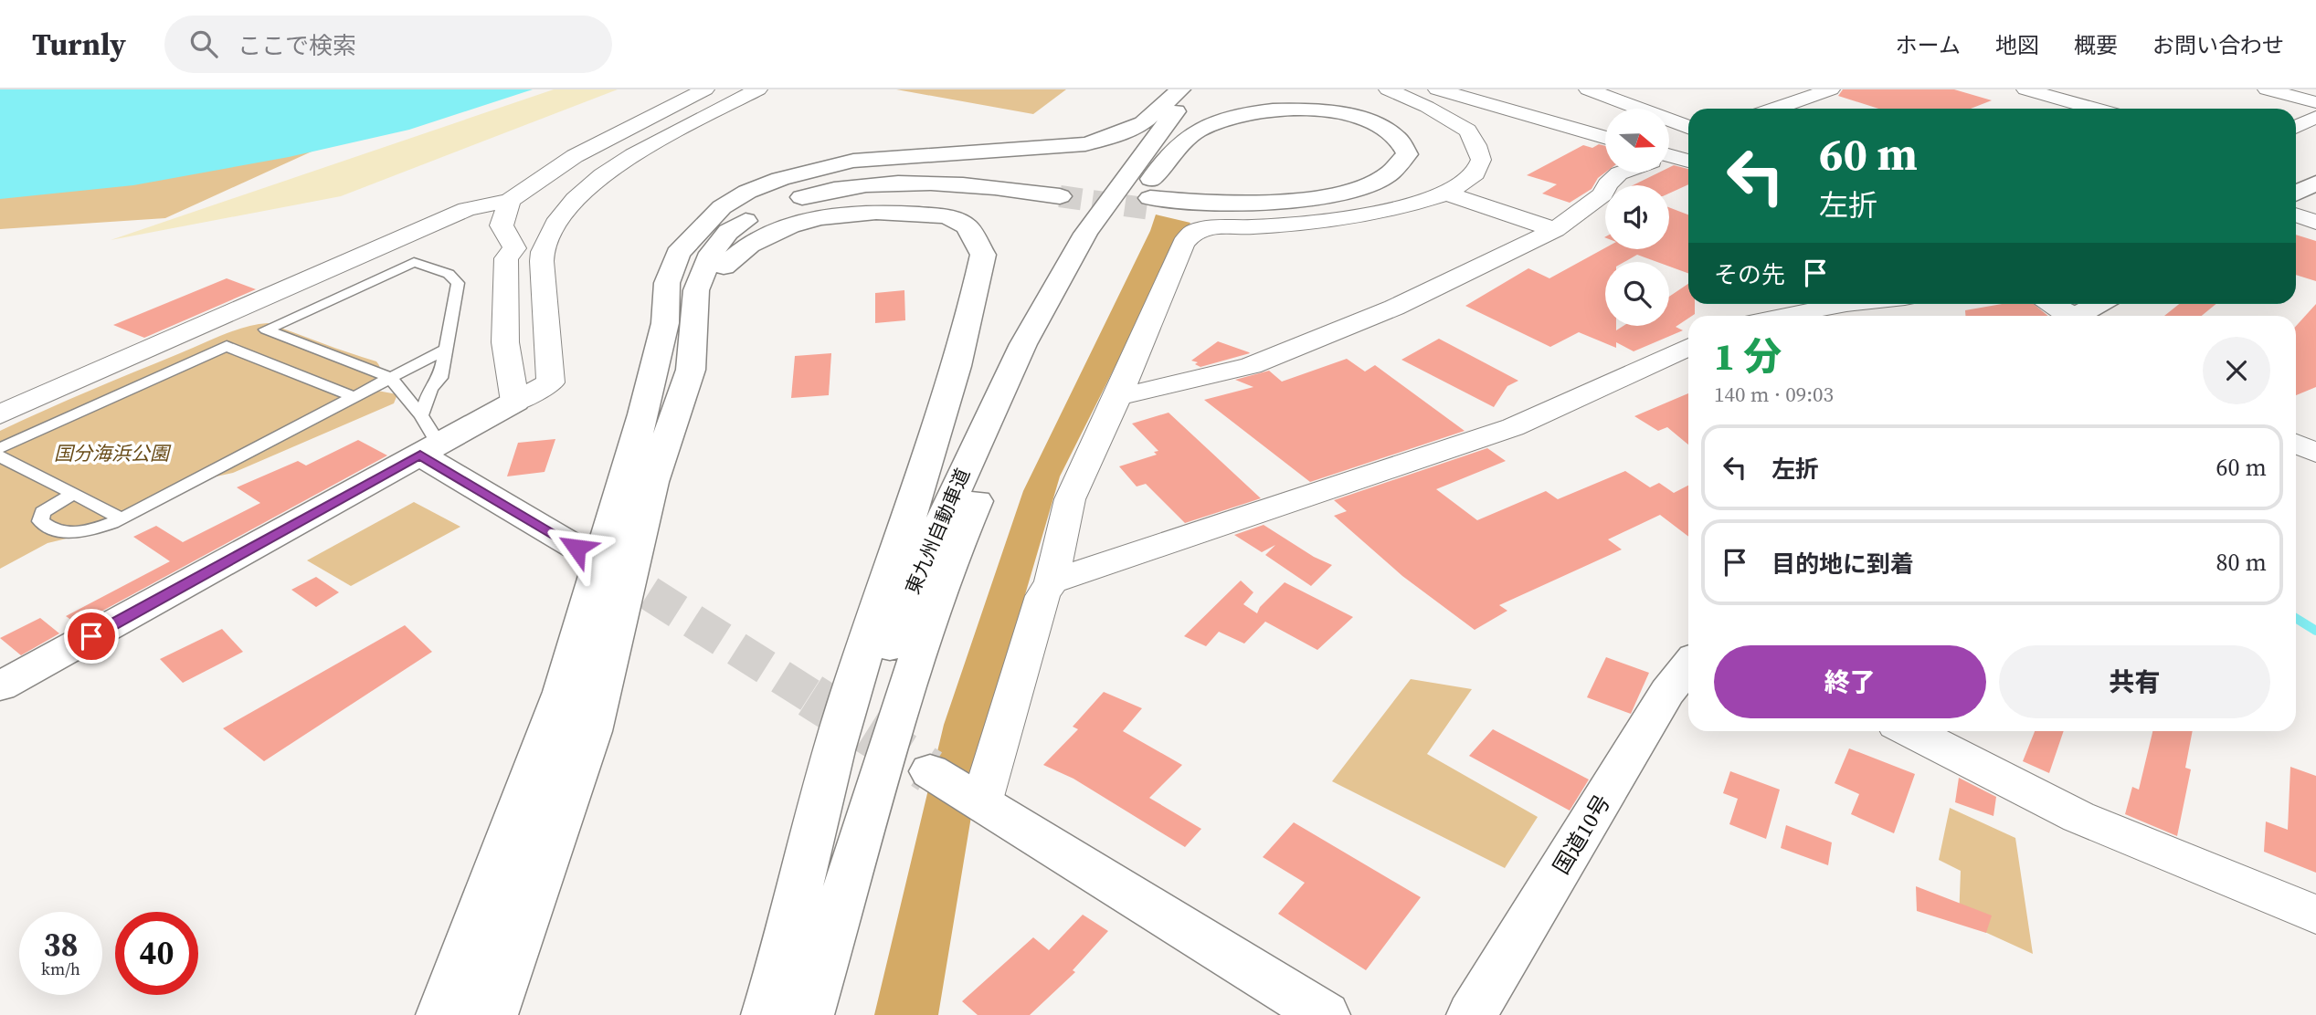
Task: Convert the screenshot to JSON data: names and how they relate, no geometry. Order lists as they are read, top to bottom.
{
  "streets": {
    "main road": ["東九州自動車道", "国道10号"]
  },
  "parks": ["国分海浜公園"],
  "north": "right",
  "page": {
    "header": "Turnly",
    "search": "ここで検索",
    "nav": [
      "ホーム",
      "地図",
      "概要",
      "お問い合わせ"
    ],
    "turn": ["60 m", "左折"],
    "then": "その先",
    "heading": ["1 分", "140 m · 09:03"],
    "list": [
      {
        "name": "左折",
        "value": "60 m"
      },
      {
        "name": "目的地に到着",
        "value": "80 m"
      }
    ],
    "buttons": ["終了", "共有"],
    "speed": "38 km/h",
    "limit": "40"
  }
}
